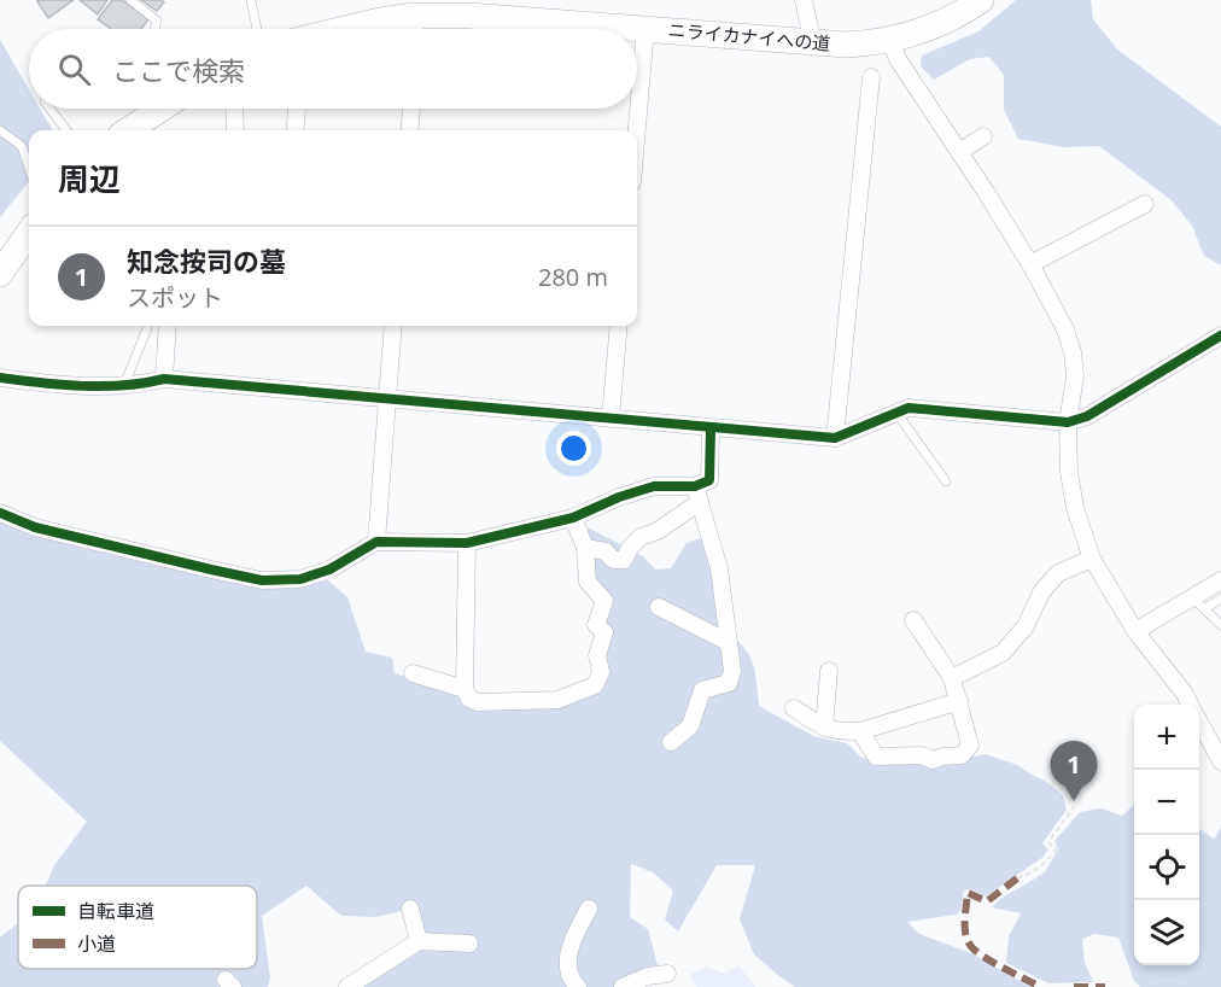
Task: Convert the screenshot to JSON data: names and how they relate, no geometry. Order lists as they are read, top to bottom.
{
  "streets": {
    "main road": ["ニライカナイへの道"]
  },
  "legend": ["自転車道", "小道"],
  "page": {
    "search": "ここで検索",
    "heading": "周辺",
    "list": [
      {
        "mark": "1",
        "name": "知念按司の墓",
        "note": "スポット",
        "value": "280 m"
      }
    ],
    "map_buttons": ["+", "−"],
    "pins": "1"
  }
}
